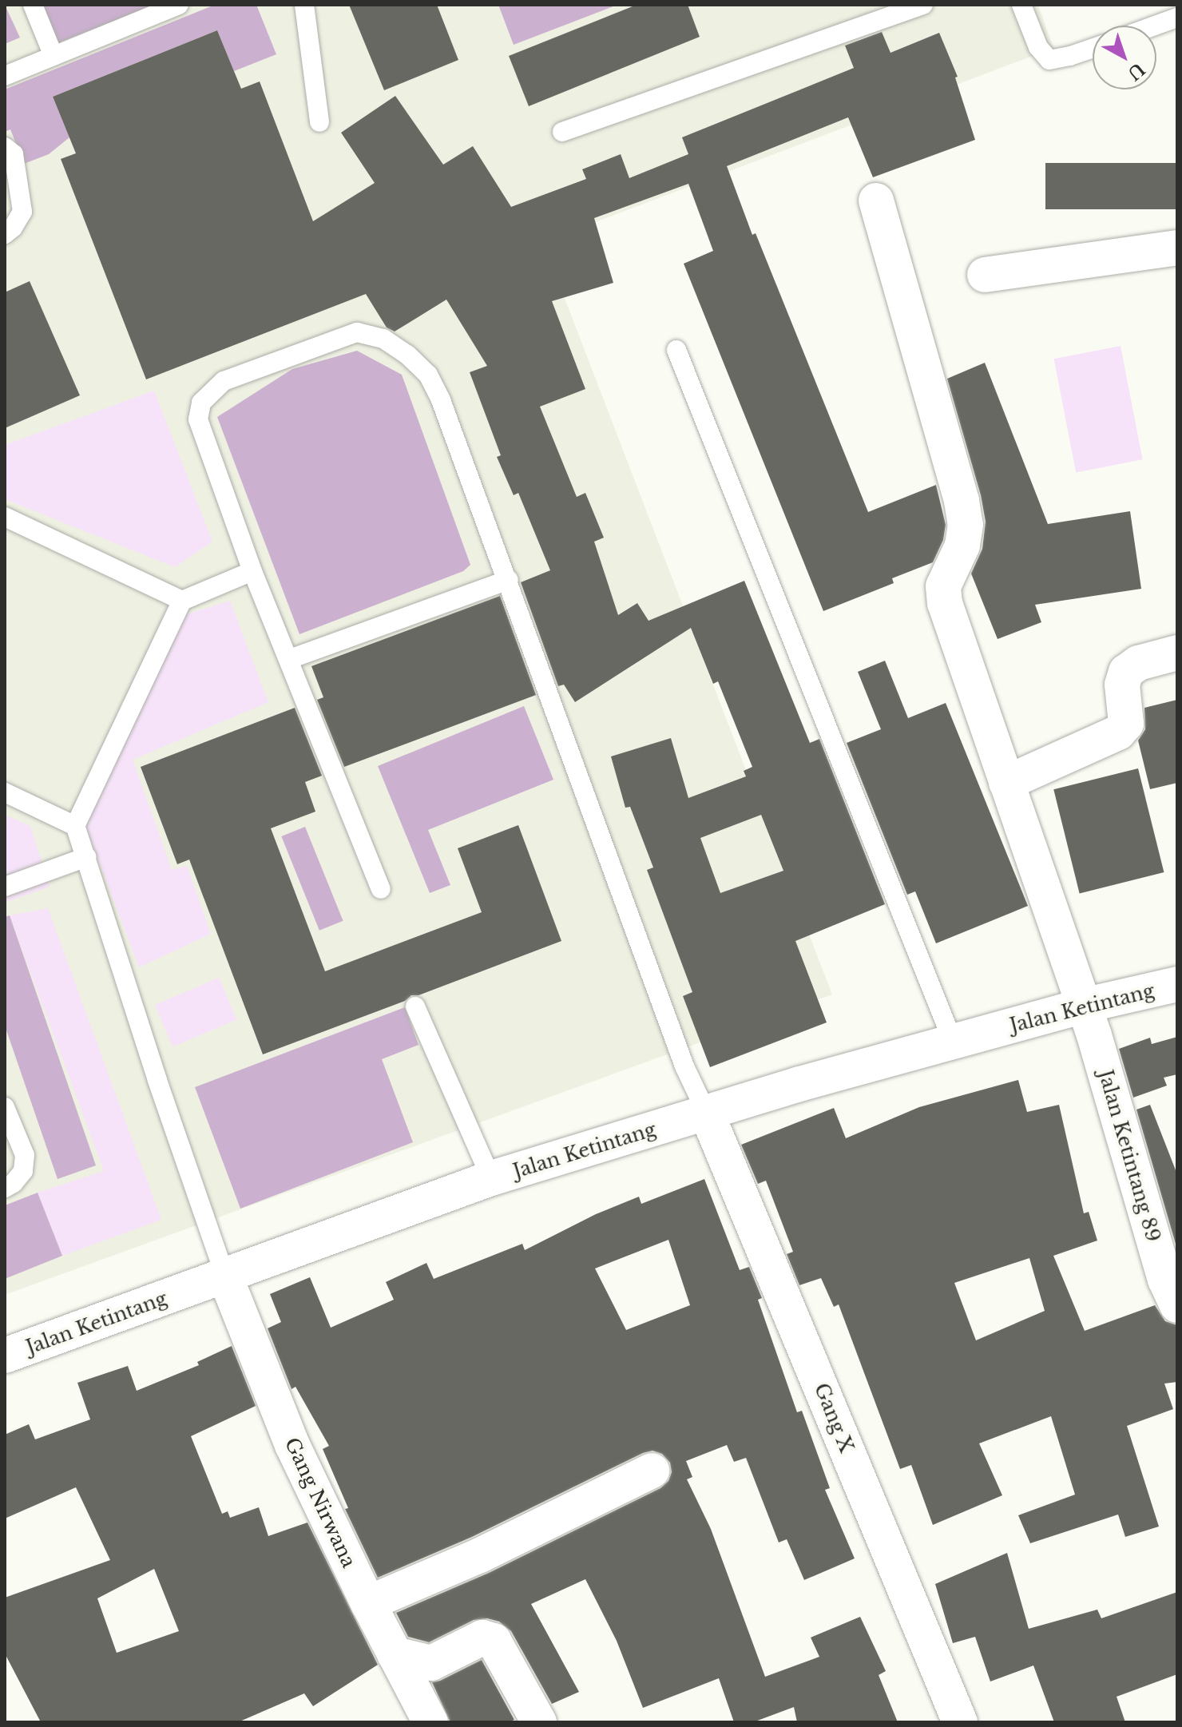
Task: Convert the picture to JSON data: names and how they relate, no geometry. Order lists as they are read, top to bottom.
{
  "streets": {
    "street": [
      "Jalan Ketintang",
      "Jalan Ketintang 89",
      "Gang X",
      "Gang Nirwana"
    ]
  },
  "crossings": [
    ["Jalan Ketintang", "Jalan Ketintang 89"],
    ["Jalan Ketintang", "Gang X"],
    ["Jalan Ketintang", "Gang Nirwana"]
  ],
  "north": "bottom right"
}
